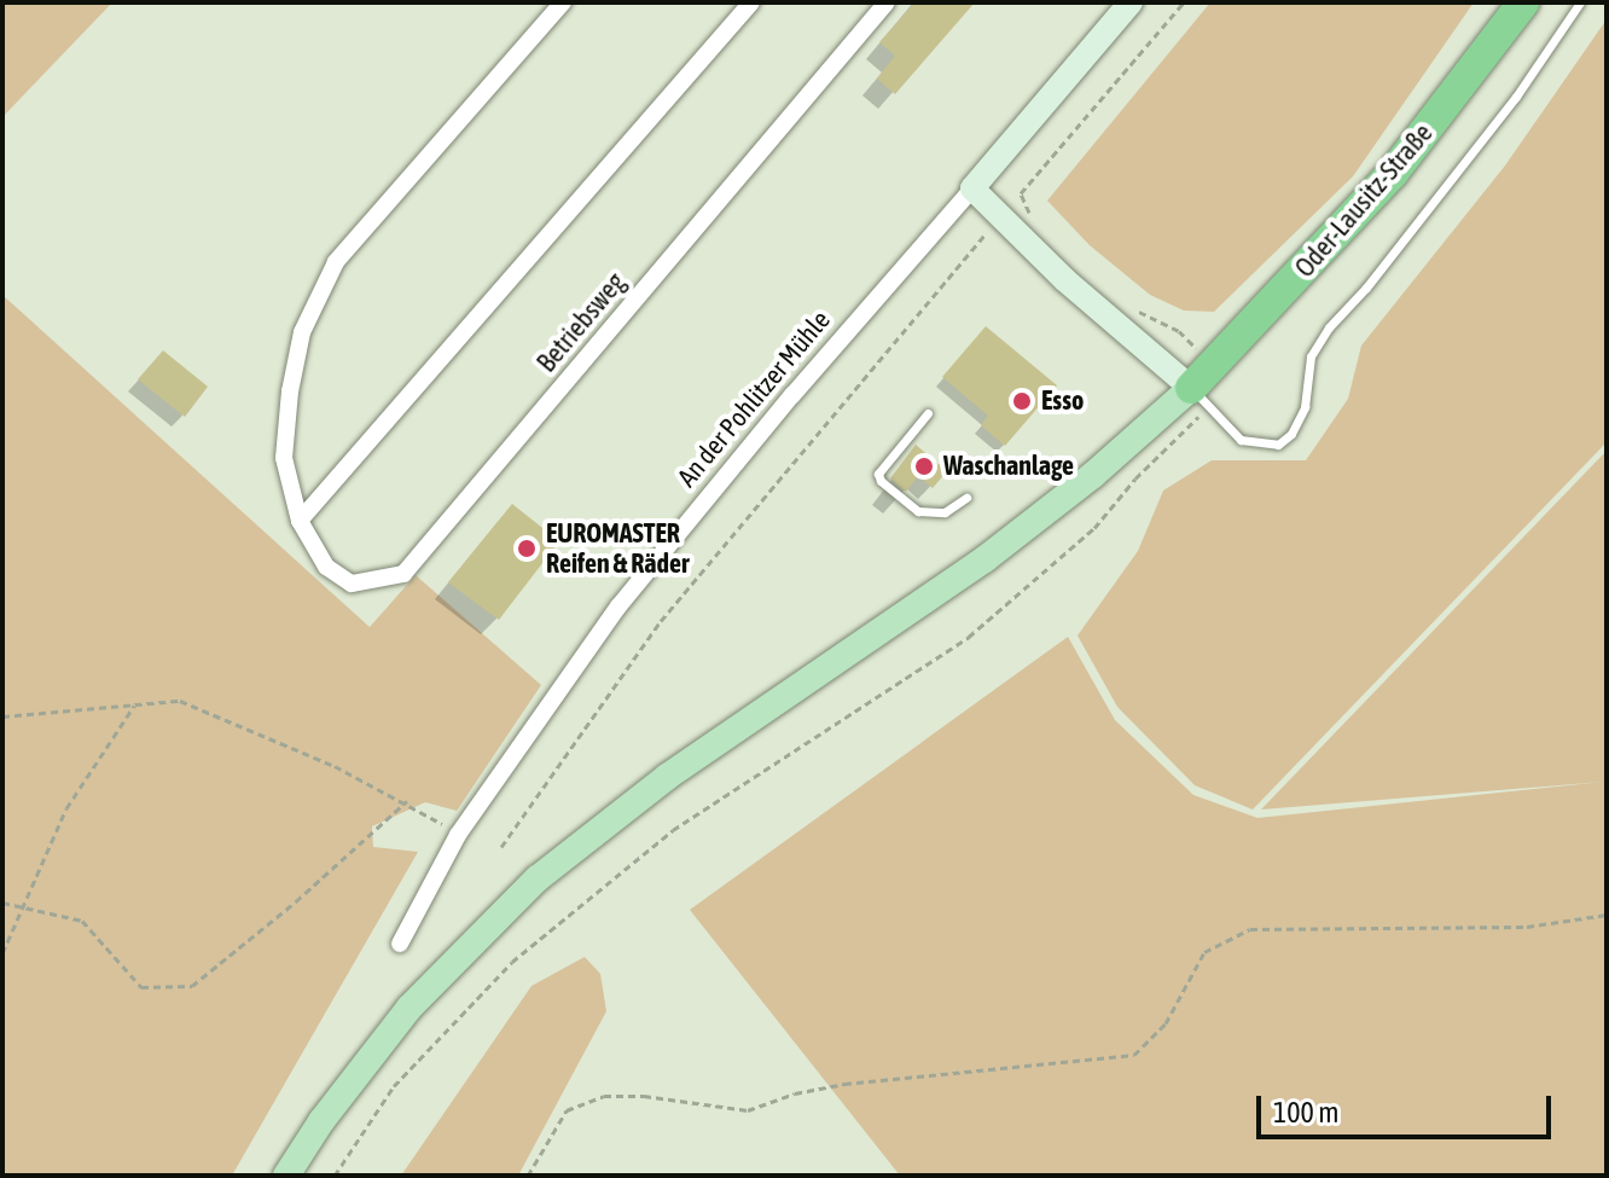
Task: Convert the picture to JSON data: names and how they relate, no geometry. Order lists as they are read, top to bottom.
{
  "streets": {
    "highway": ["Oder-Lausitz-Straße"],
    "main road": ["An der Pohlitzer Mühle"],
    "street": ["Betriebsweg"]
  },
  "places": ["Esso", "Waschanlage", "EUROMASTER Reifen & Räder"],
  "scale_bar": "100 m"
}
